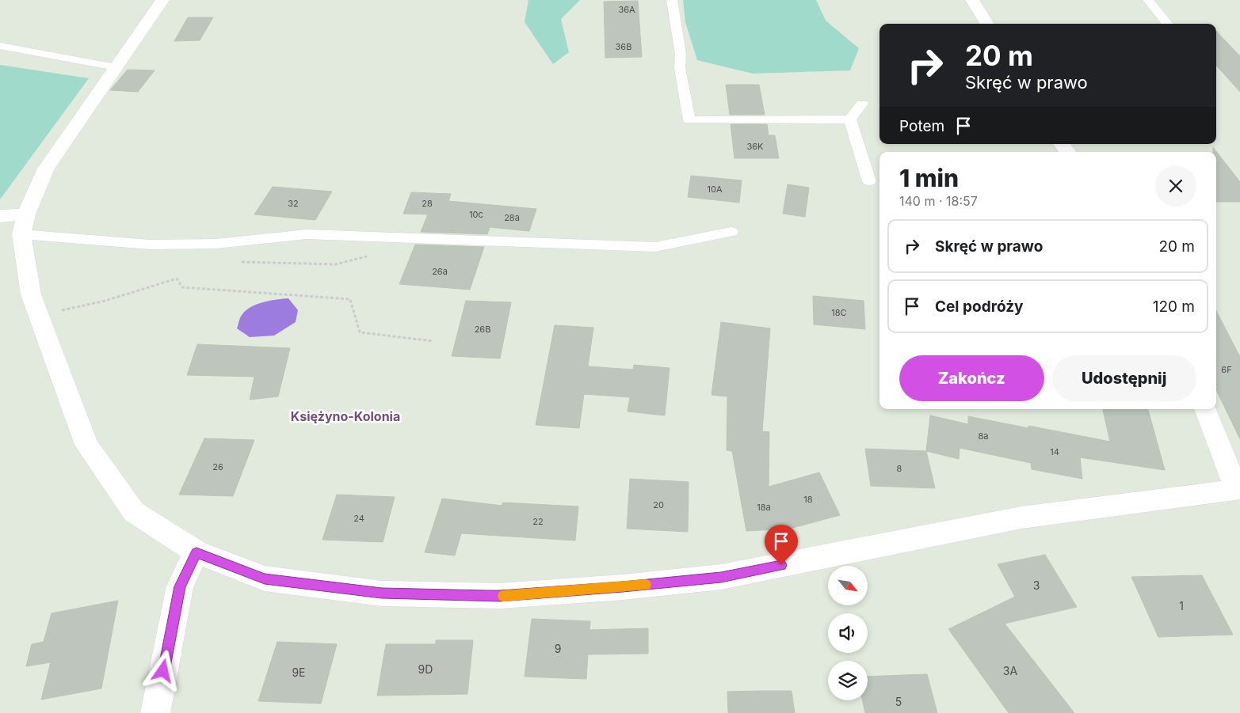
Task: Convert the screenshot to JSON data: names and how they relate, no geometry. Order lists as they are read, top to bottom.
{
  "districts": ["Księżyno-Kolonia"],
  "house_numbers": [
    "36A",
    "36B",
    "36K",
    "10A",
    "32",
    "28",
    "10c",
    "28a",
    "26a",
    "18C",
    "26B",
    "6F",
    "8a",
    "14",
    "26",
    "8",
    "18",
    "20",
    "18a",
    "24",
    "22",
    "3",
    "1",
    "9",
    "9D",
    "3A",
    "9E",
    "5"
  ],
  "north": "bottom right",
  "page": {
    "turn": ["20 m", "Skręć w prawo"],
    "then": "Potem",
    "heading": ["1 min", "140 m · 18:57"],
    "list": [
      {
        "name": "Skręć w prawo",
        "value": "20 m"
      },
      {
        "name": "Cel podróży",
        "value": "120 m"
      }
    ],
    "buttons": ["Zakończ", "Udostępnij"]
  }
}
